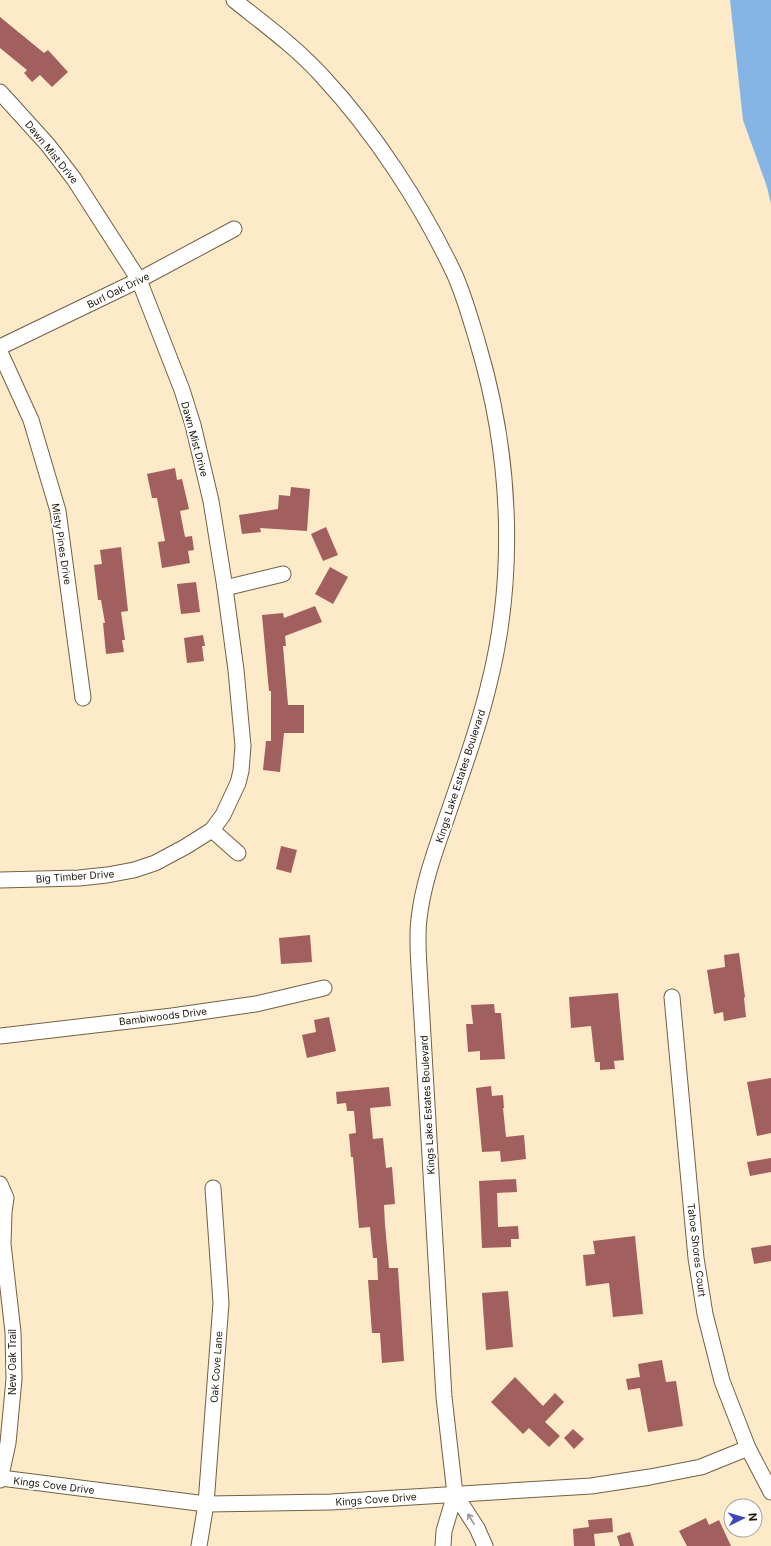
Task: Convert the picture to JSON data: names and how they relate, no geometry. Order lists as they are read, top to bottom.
{
  "streets": {
    "street": [
      "Dawn Mist Drive",
      "Burl Oak Drive",
      "Misty Pines Drive",
      "Kings Lake Estates Boulevard",
      "Big Timber Drive",
      "Bambiwoods Drive",
      "Tahoe Shores Court",
      "New Oak Trail",
      "Oak Cove Lane",
      "Kings Cove Drive"
    ]
  },
  "crossings": [
    ["Dawn Mist Drive", "Burl Oak Drive"],
    ["Dawn Mist Drive", "Big Timber Drive"],
    ["Kings Lake Estates Boulevard", "Kings Cove Drive"],
    ["Tahoe Shores Court", "Kings Cove Drive"],
    ["New Oak Trail", "Kings Cove Drive"],
    ["Oak Cove Lane", "Kings Cove Drive"]
  ],
  "north": "right"
}
